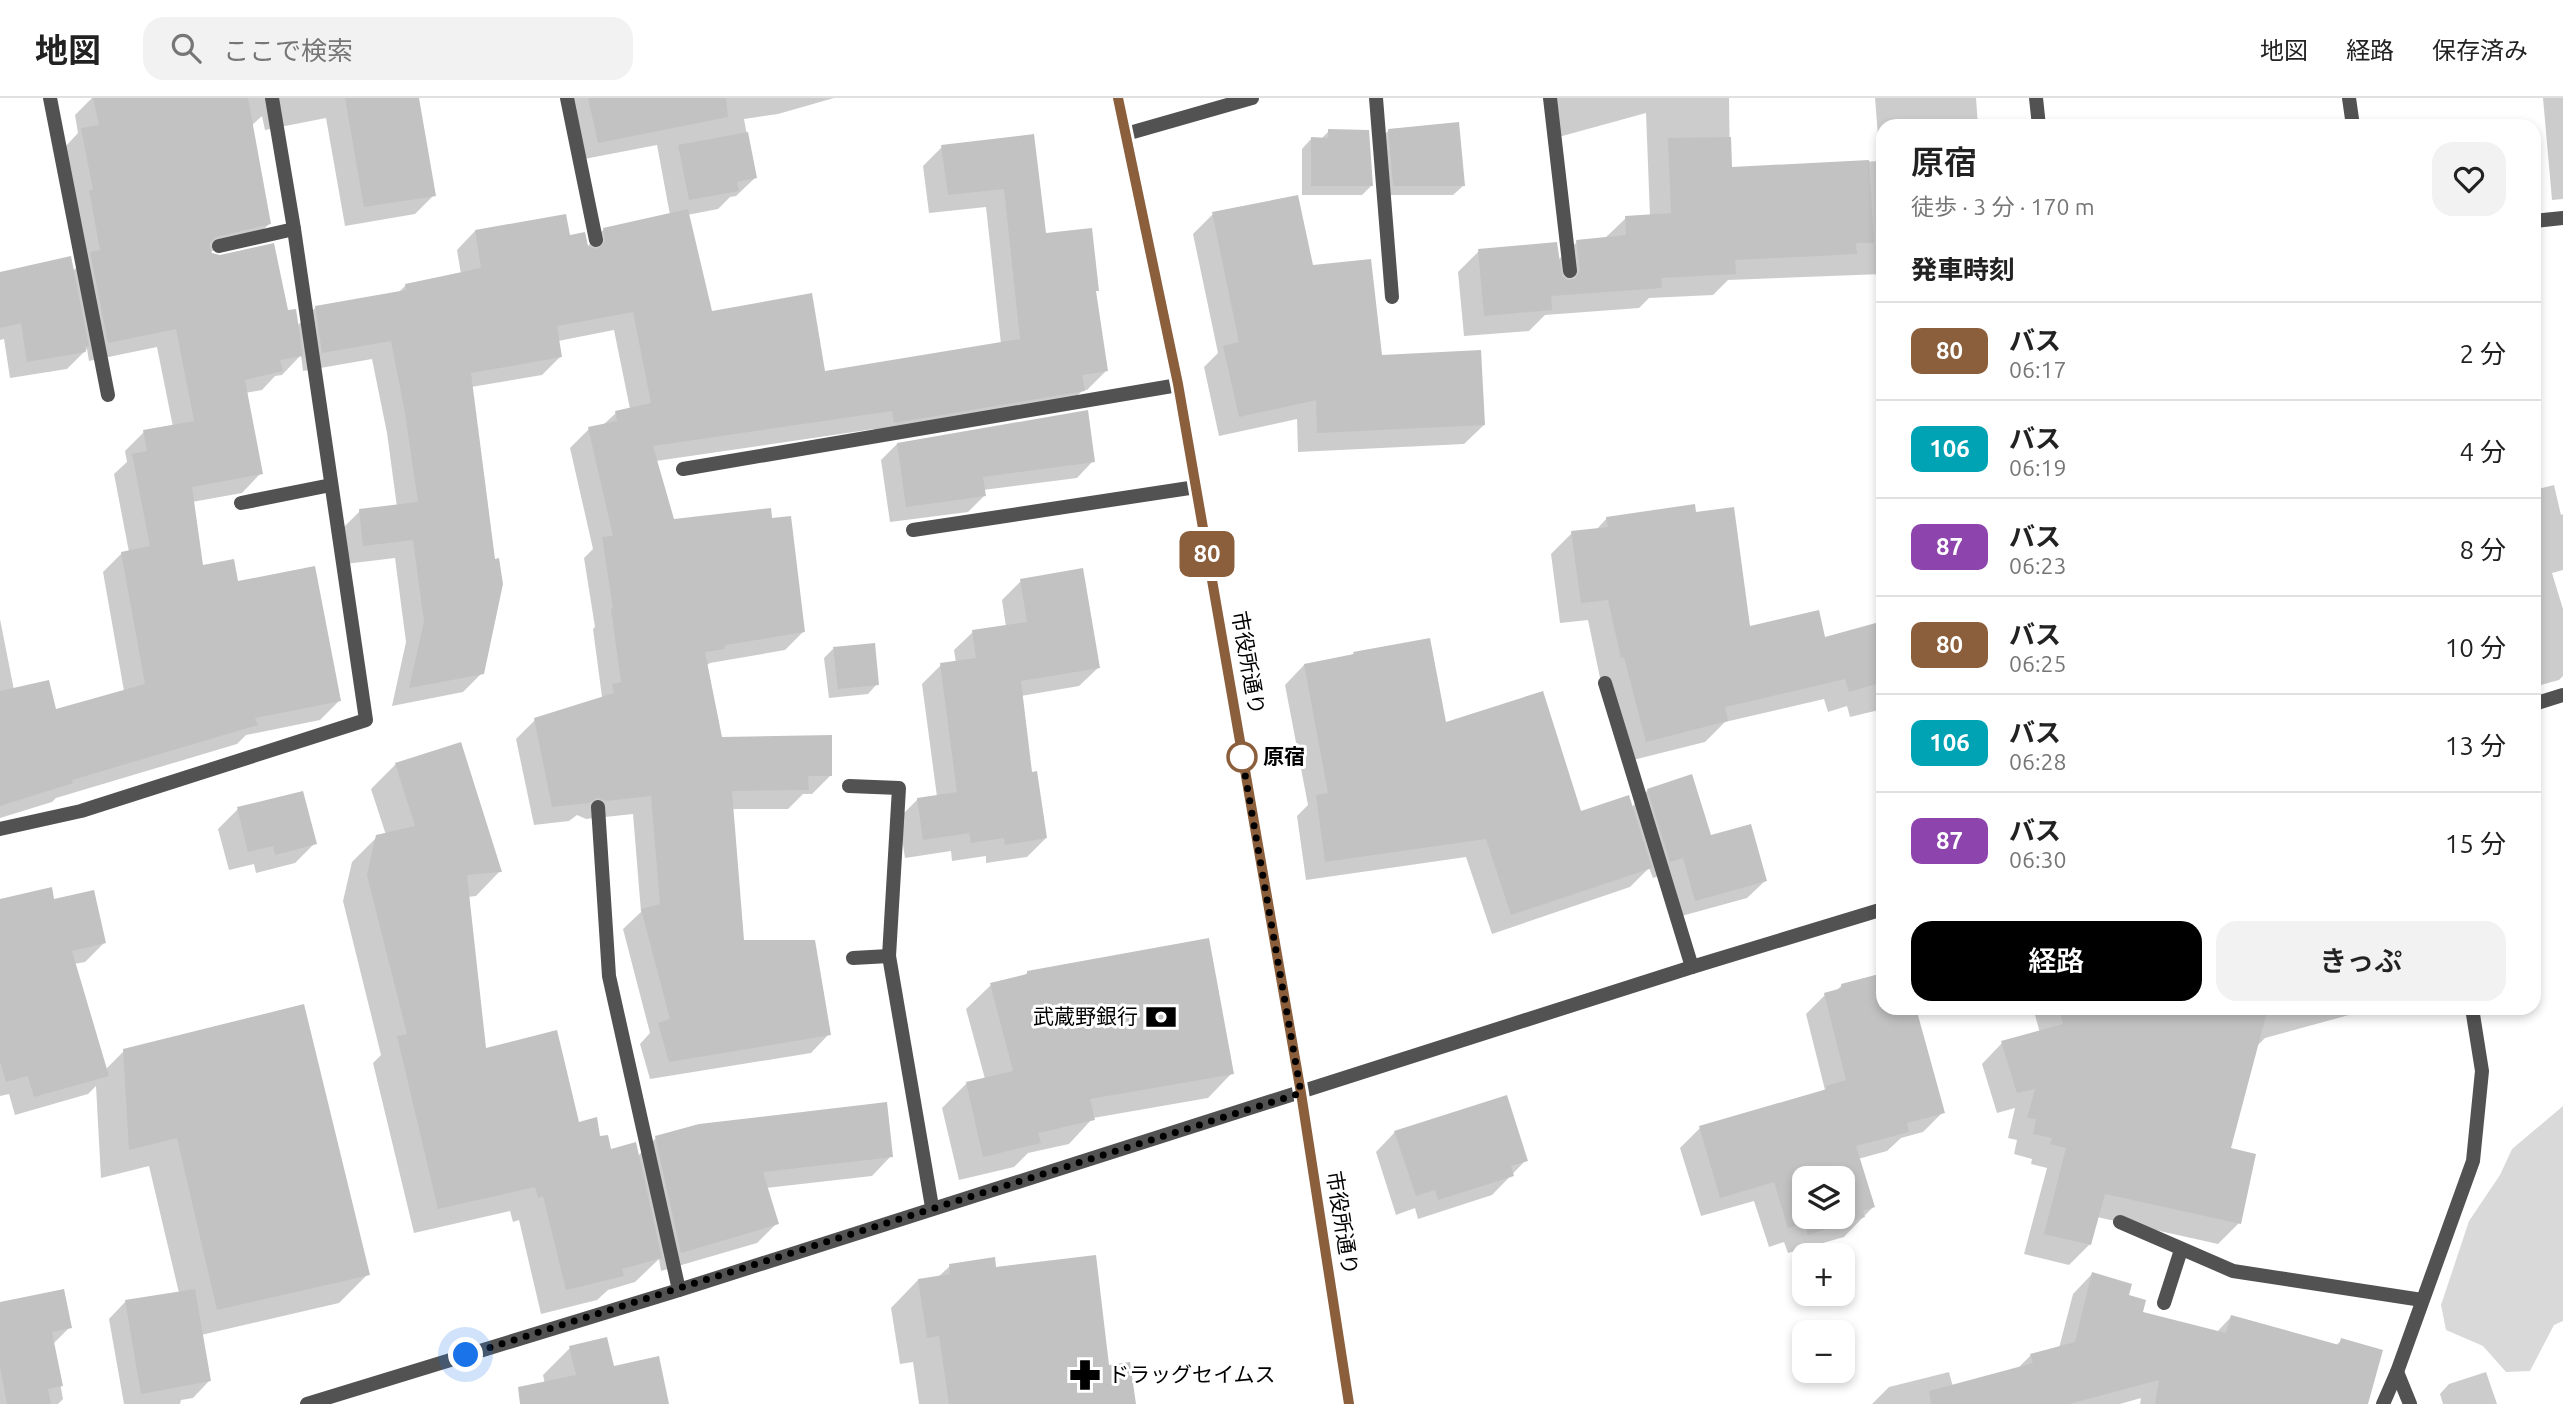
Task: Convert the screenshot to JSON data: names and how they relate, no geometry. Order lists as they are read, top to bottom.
{
  "streets": {
    "street": ["市役所通り"]
  },
  "places": {
    "other": ["原宿"],
    "bank": ["武蔵野銀行"],
    "pharmacy": ["ドラッグセイムス"]
  },
  "lines": ["bus line 80"],
  "page": {
    "header": "地図",
    "search": "ここで検索",
    "nav": ["地図", "経路", "保存済み"],
    "on_map": "80",
    "heading": [
      ["原宿", "徒歩 · 3 分 · 170 m"],
      "発車時刻"
    ],
    "list": [
      {
        "mark": "80",
        "name": "バス",
        "note": "06:17",
        "value": "2 分"
      },
      {
        "mark": "106",
        "name": "バス",
        "note": "06:19",
        "value": "4 分"
      },
      {
        "mark": "87",
        "name": "バス",
        "note": "06:23",
        "value": "8 分"
      },
      {
        "mark": "80",
        "name": "バス",
        "note": "06:25",
        "value": "10 分"
      },
      {
        "mark": "106",
        "name": "バス",
        "note": "06:28",
        "value": "13 分"
      },
      {
        "mark": "87",
        "name": "バス",
        "note": "06:30",
        "value": "15 分"
      }
    ],
    "buttons": ["経路", "きっぷ"],
    "map_buttons": ["+", "−"]
  }
}
